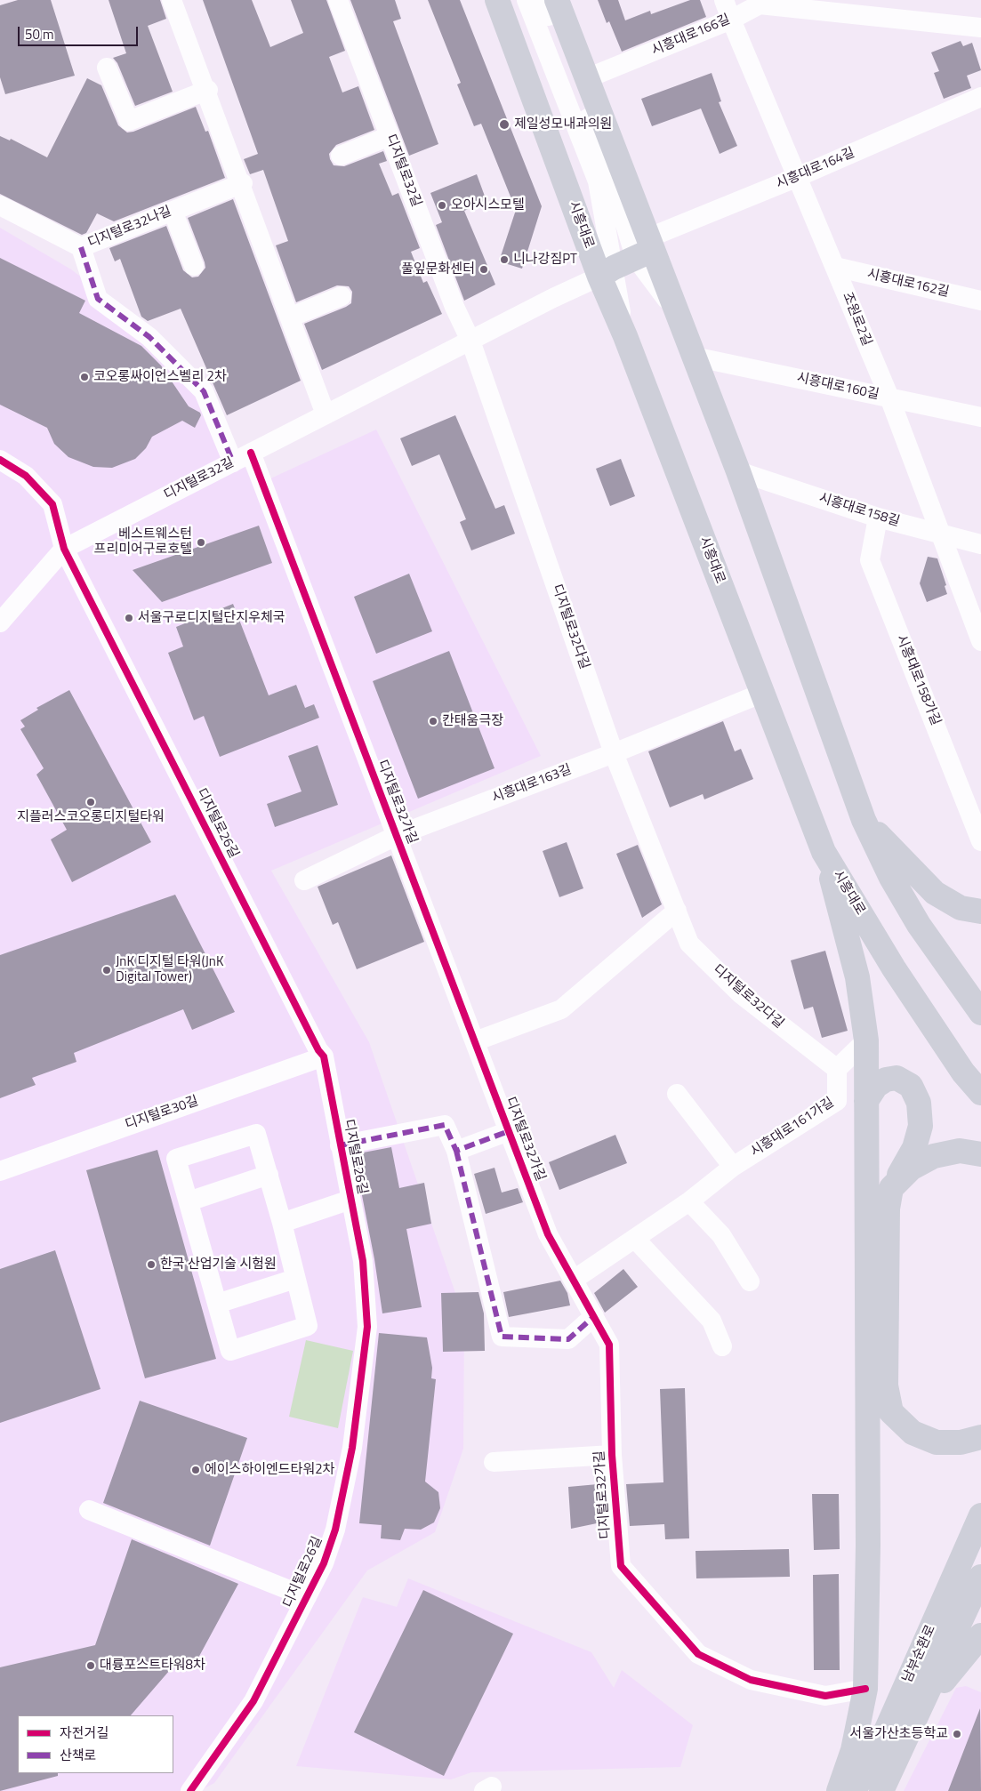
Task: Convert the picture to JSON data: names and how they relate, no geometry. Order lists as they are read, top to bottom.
{
  "streets": {
    "main road": ["디지털로32길", "시흥대로", "남부순환로"],
    "street": [
      "시흥대로166길",
      "시흥대로164길",
      "디지털로32나길",
      "시흥대로162길",
      "조원로2길",
      "시흥대로160길",
      "시흥대로158길",
      "디지털로32다길",
      "시흥대로158가길",
      "시흥대로163길",
      "디지털로32가길",
      "디지털로26길",
      "디지털로30길",
      "시흥대로161가길"
    ]
  },
  "crossings": [
    ["시흥대로166길", "조원로2길"],
    ["시흥대로164길", "디지털로32길"],
    ["시흥대로164길", "조원로2길"],
    ["디지털로32길", "시흥대로"],
    ["디지털로32길", "디지털로32다길"],
    ["디지털로32길", "디지털로32가길"],
    ["디지털로32길", "디지털로26길"],
    ["시흥대로", "시흥대로163길"],
    ["시흥대로162길", "조원로2길"],
    ["조원로2길", "시흥대로160길"],
    ["조원로2길", "시흥대로158길"],
    ["시흥대로158길", "시흥대로158가길"],
    ["디지털로32다길", "시흥대로163길"],
    ["디지털로32다길", "시흥대로161가길"],
    ["시흥대로163길", "디지털로32가길"],
    ["디지털로32가길", "시흥대로161가길"],
    ["디지털로26길", "디지털로30길"]
  ],
  "places": [
    "제일성모내과의원",
    "오아시스모텔",
    "니나강짐PT",
    "풀잎문화센터",
    "코오롱싸이언스벨리 2차",
    "베스트웨스턴 프리미어구로호텔",
    "서울구로디지털단지우체국",
    "칸태움극장",
    "지플러스코오롱디지털타워",
    "JnK 디지털 타워(JnK Digital Tower)",
    "한국 산업기술 시험원",
    "에이스하이엔드타워2차",
    "대륭포스트타워8차",
    "서울가산초등학교"
  ],
  "legend": ["자전거길", "산책로"],
  "scale_bar": "50 m"
}
